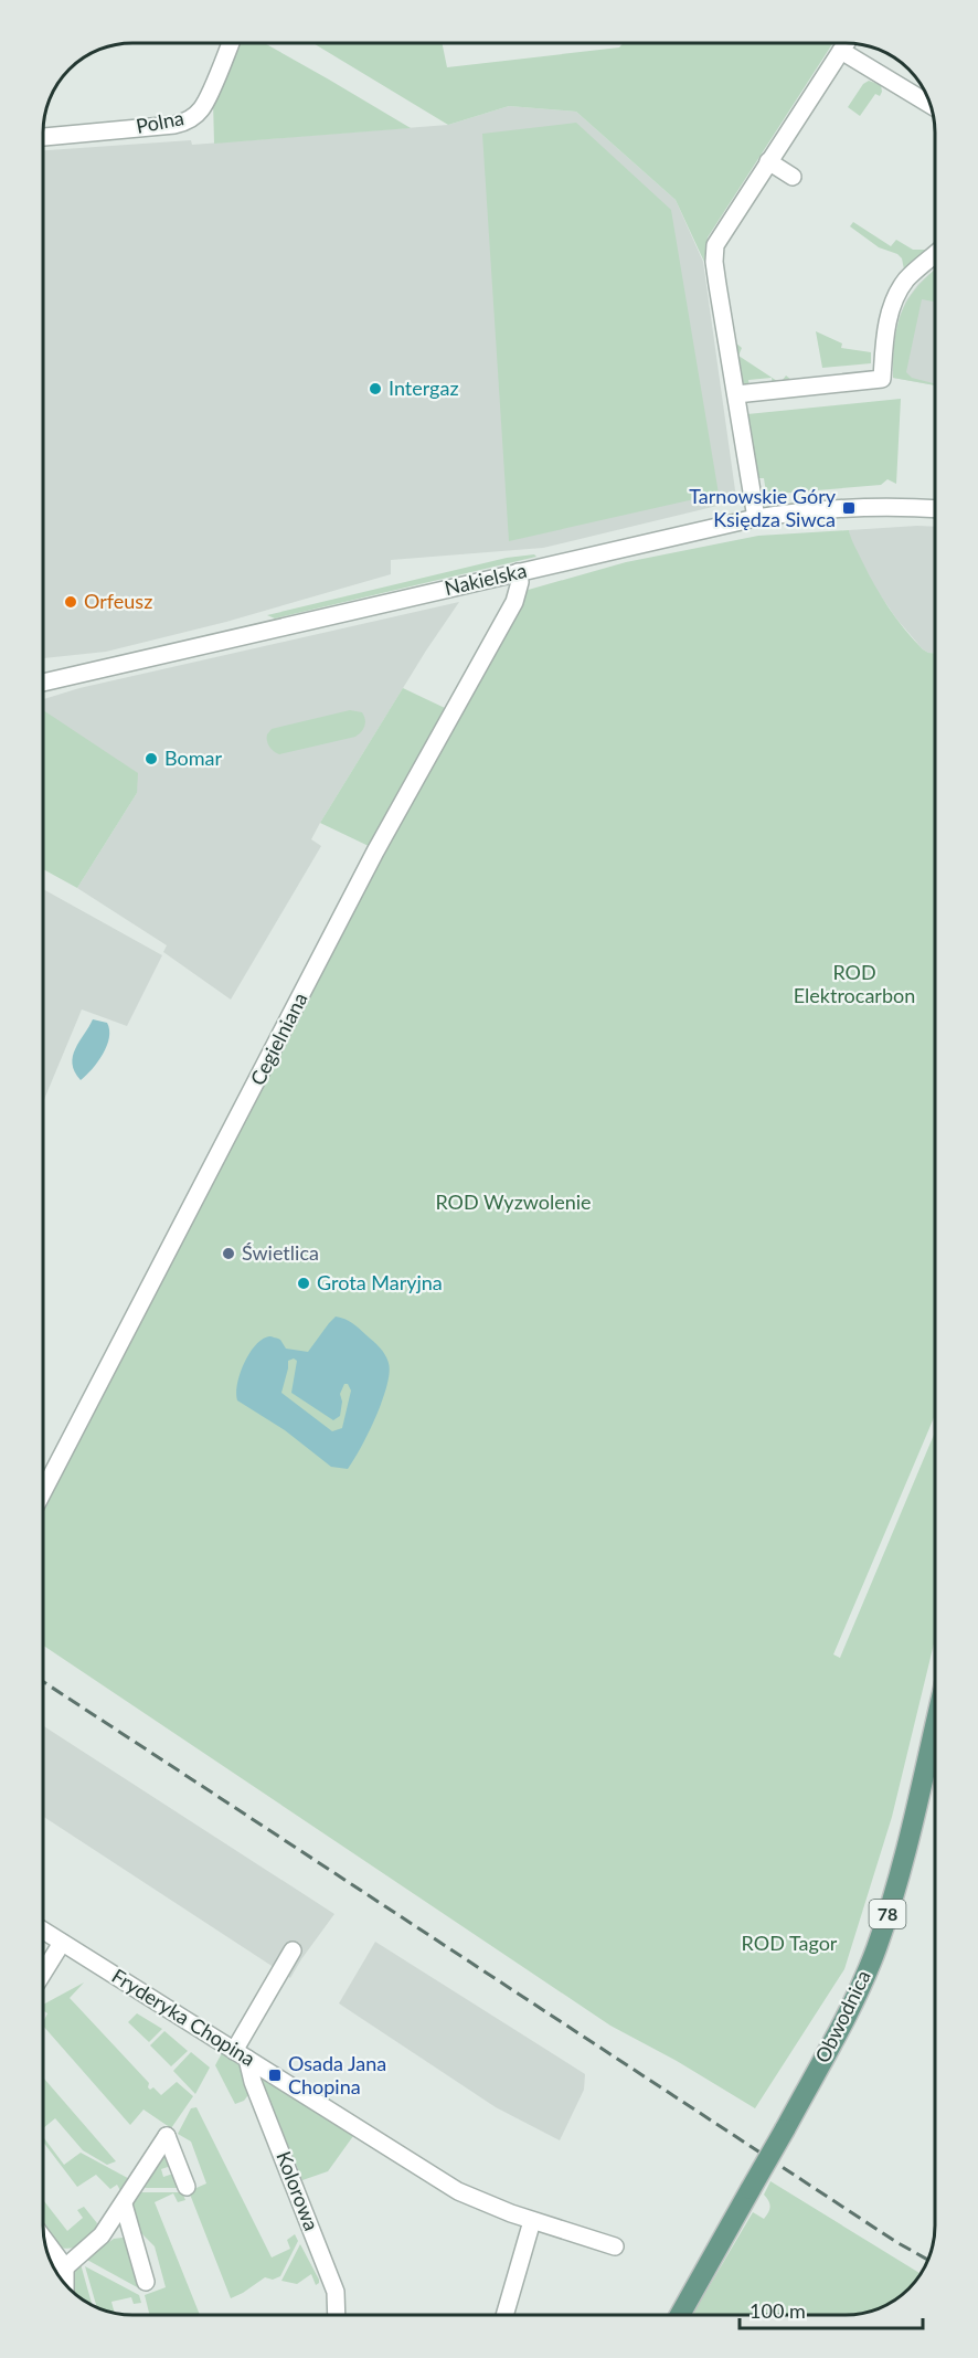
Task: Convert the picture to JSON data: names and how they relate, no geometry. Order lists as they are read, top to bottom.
{
  "streets": {
    "main road": ["78", "Obwodnica"],
    "street": [
      "Polna",
      "Nakielska",
      "Cegielniana",
      "Fryderyka Chopina",
      "Kolorowa"
    ]
  },
  "crossings": [
    ["Nakielska", "Cegielniana"],
    ["Fryderyka Chopina", "Kolorowa"]
  ],
  "parks": ["ROD Elektrocarbon", "ROD Wyzwolenie", "ROD Tagor"],
  "places": {
    "other": [
      "Intergaz",
      "Orfeusz",
      "Bomar",
      "Świetlica",
      "Grota Maryjna"
    ],
    "transit": ["Tarnowskie Góry Księdza Siwca", "Osada Jana Chopina"]
  },
  "scale_bar": "100 m"
}
